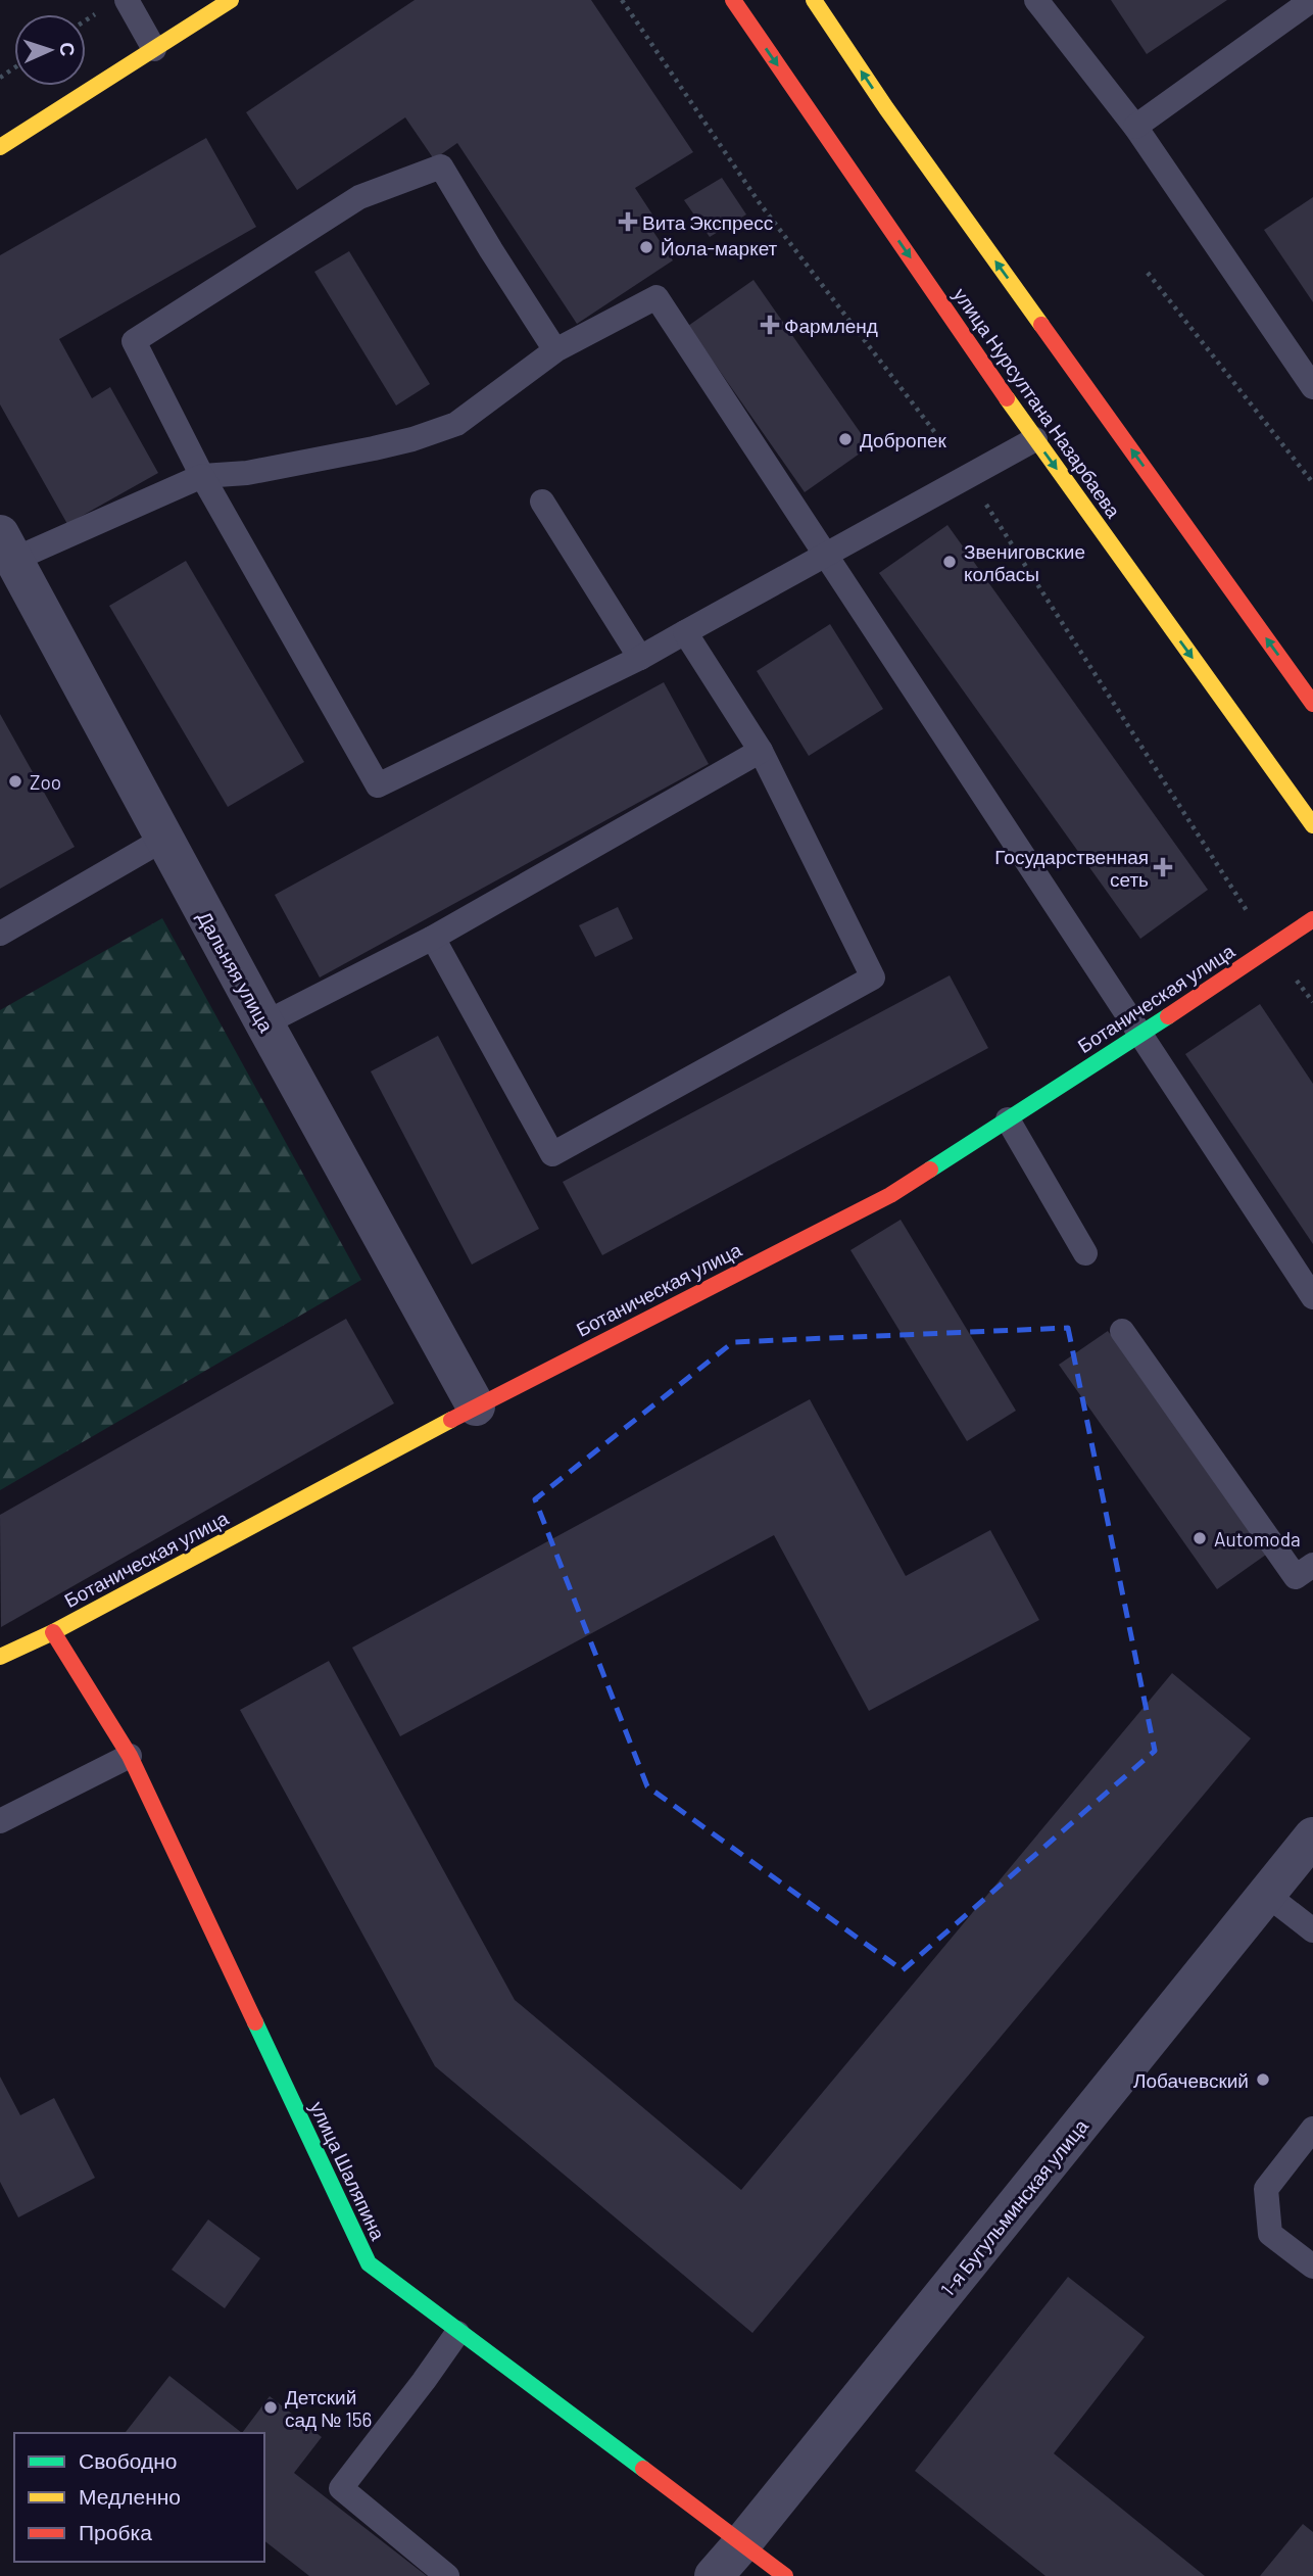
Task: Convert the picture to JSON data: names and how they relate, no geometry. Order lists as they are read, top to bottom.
{
  "streets": {
    "street": [
      "улица Нурсултана Назарбаева",
      "Дальняя улица",
      "Ботаническая улица",
      "улица Шаляпина",
      "1-я Бугульминская улица"
    ]
  },
  "crossings": [
    ["Дальняя улица", "Ботаническая улица"],
    ["Ботаническая улица", "улица Шаляпина"],
    ["улица Шаляпина", "1-я Бугульминская улица"]
  ],
  "places": {
    "health": ["Вита Экспресс", "Фармленд", "Государственная сеть"],
    "other": [
      "Йола-маркет",
      "Добропек",
      "Звениговские колбасы",
      "Zoo",
      "Automoda",
      "Лобачевский",
      "Детский сад № 156"
    ]
  },
  "legend": ["Свободно", "Медленно", "Пробка"],
  "north": "right"
}
